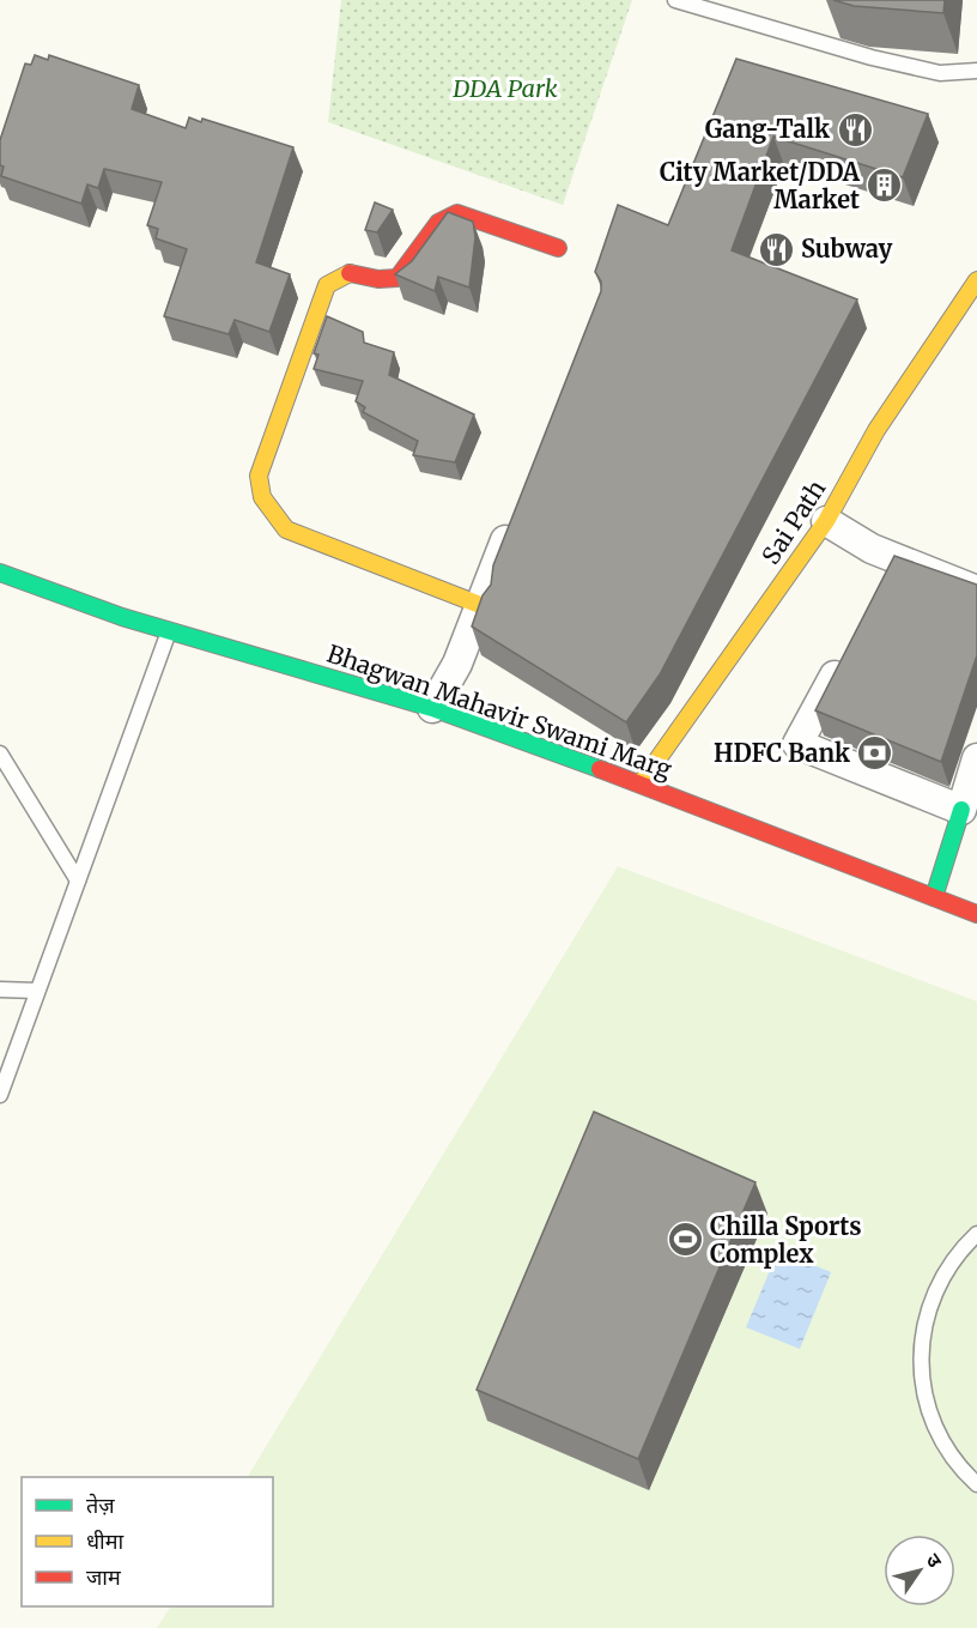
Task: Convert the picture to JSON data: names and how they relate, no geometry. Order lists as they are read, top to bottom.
{
  "streets": {
    "street": ["Sai Path", "Bhagwan Mahavir Swami Marg"]
  },
  "crossings": [
    ["Sai Path", "Bhagwan Mahavir Swami Marg"]
  ],
  "parks": ["DDA Park"],
  "places": {
    "restaurant": ["Gang-Talk", "Subway"],
    "building": ["City Market/DDA Market"],
    "bank": ["HDFC Bank"],
    "sports": ["Chilla Sports Complex"]
  },
  "legend": ["तेज़", "धीमा", "जाम"],
  "north": "top right"
}
